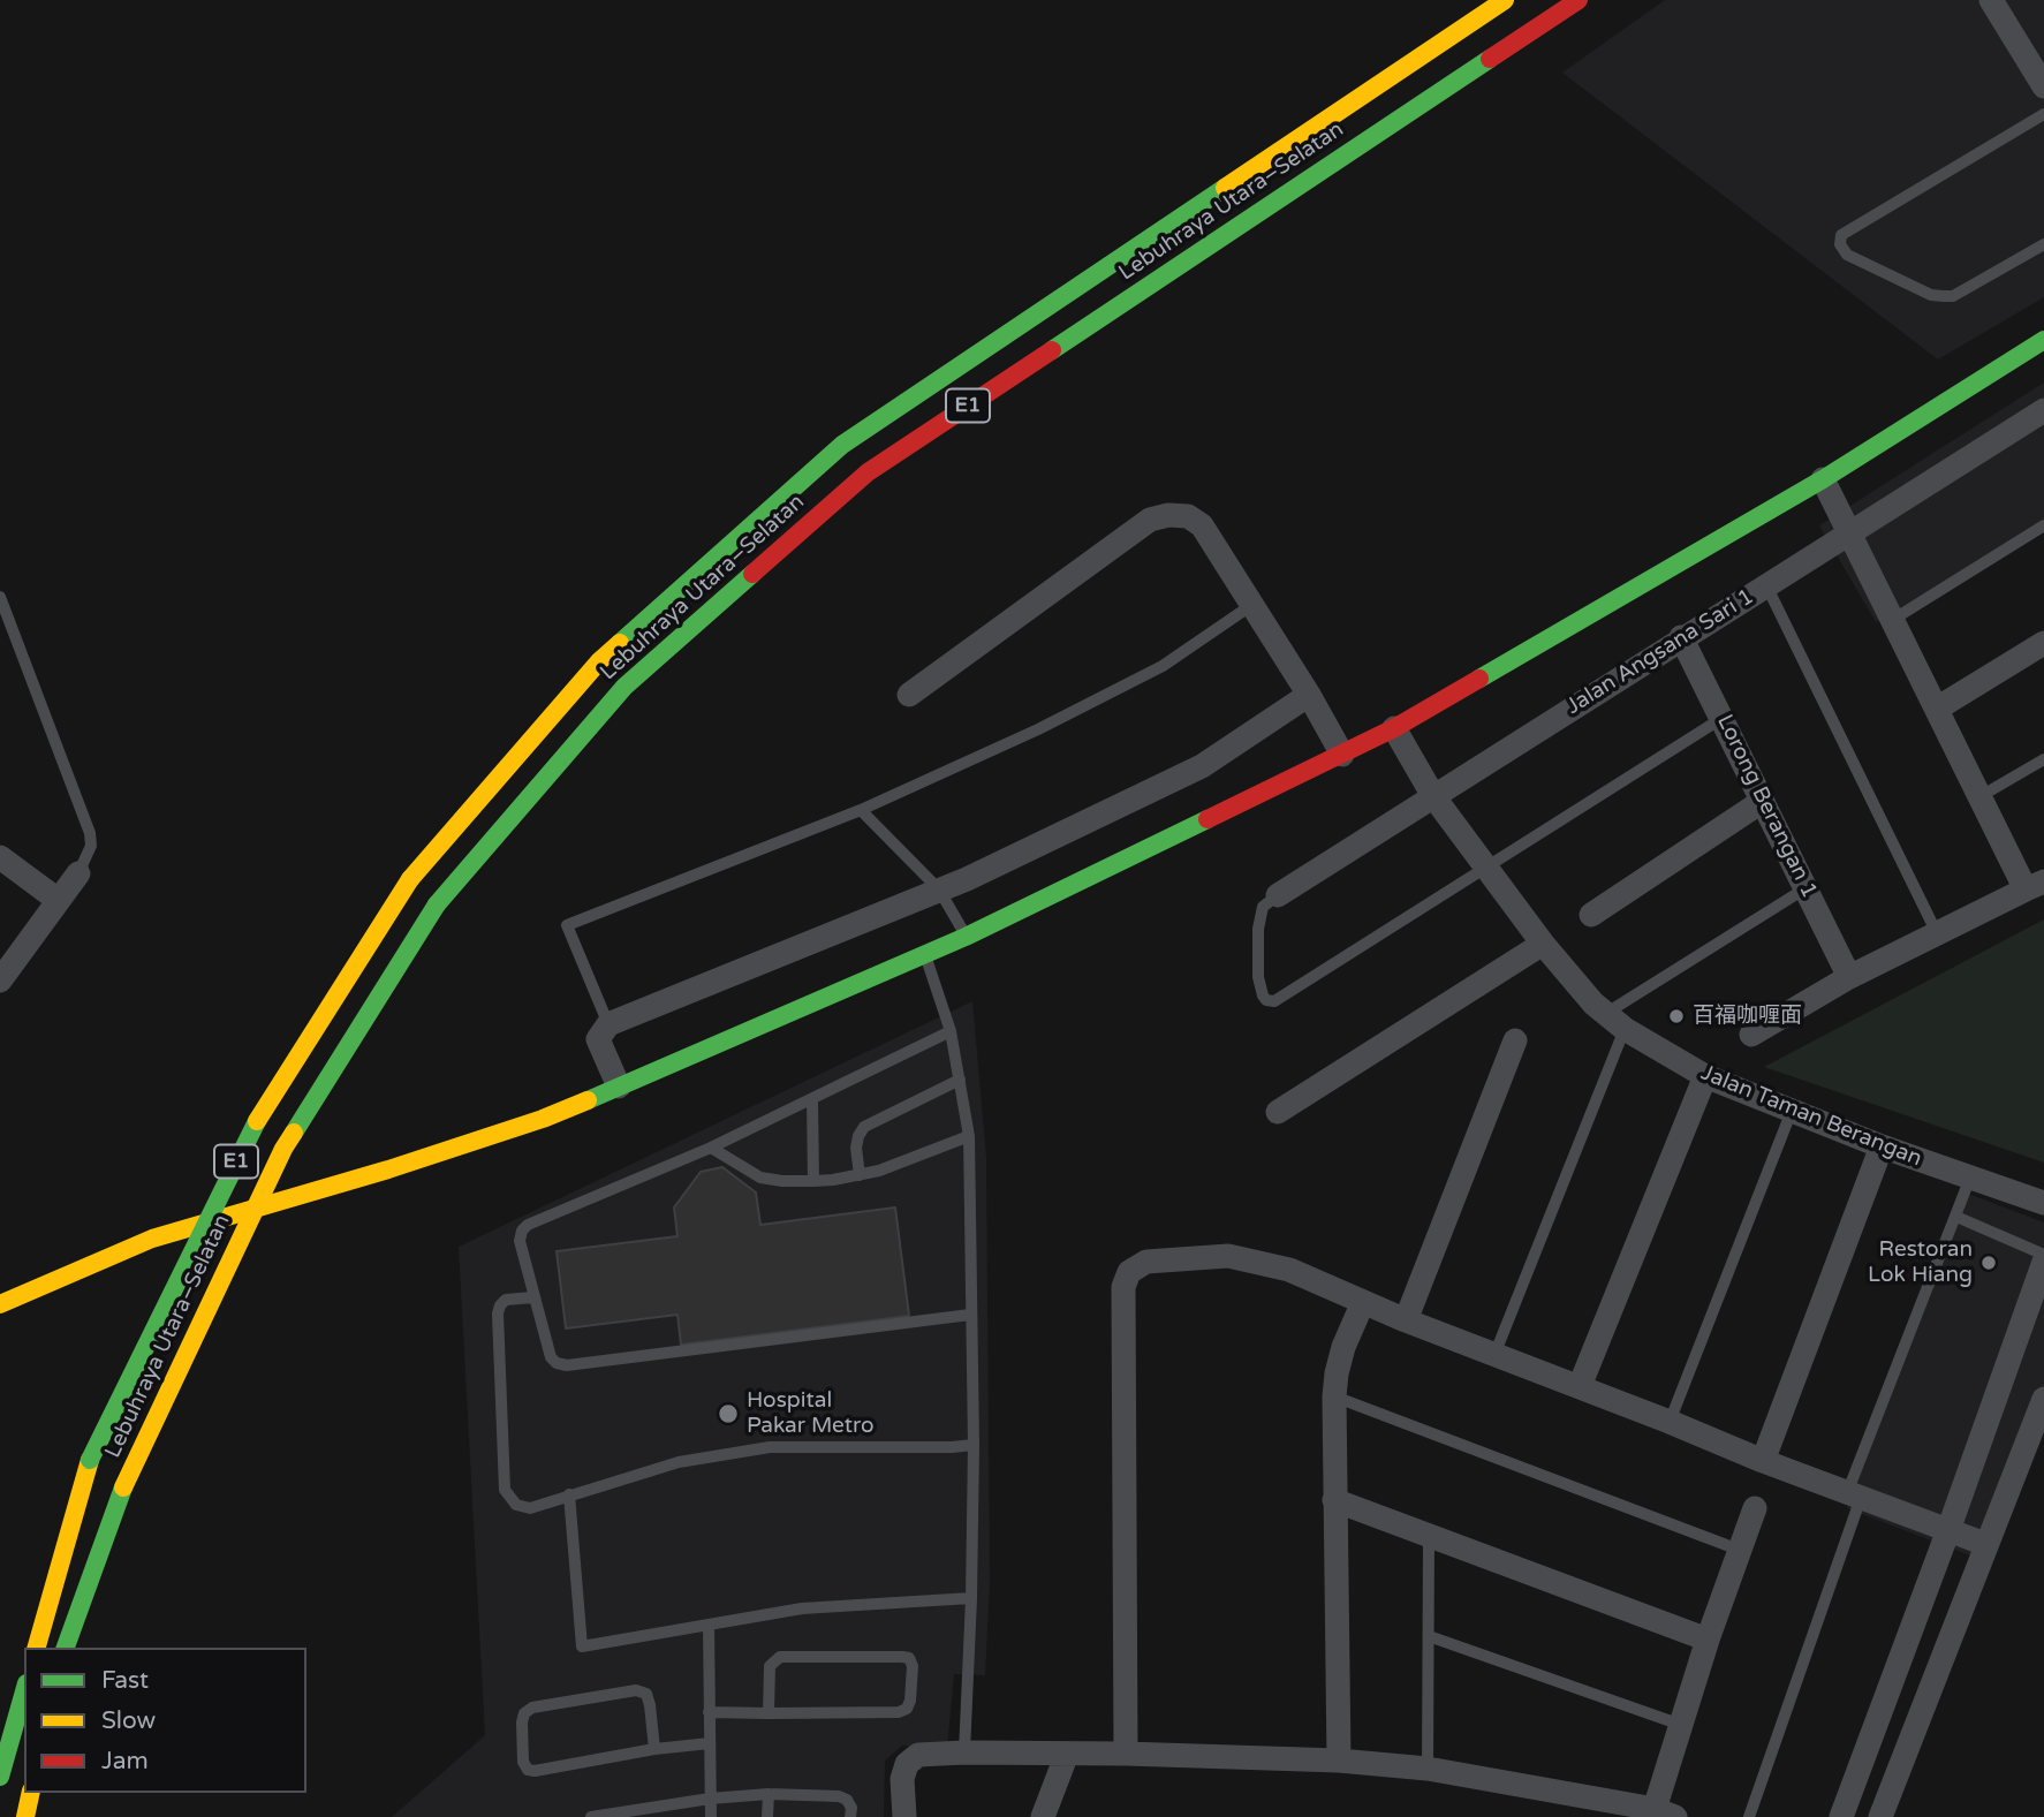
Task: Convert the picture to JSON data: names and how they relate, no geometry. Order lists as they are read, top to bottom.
{
  "streets": {
    "main road": ["Lebuhraya Utara–Selatan", "E1"],
    "street": ["Jalan Angsana Sari 1", "Lorong Berangan 1", "Jalan Taman Berangan"]
  },
  "crossings": [
    ["Jalan Angsana Sari 1", "Lorong Berangan 1"],
    ["Jalan Angsana Sari 1", "Jalan Taman Berangan"]
  ],
  "places": ["百福咖喱面", "Restoran Lok Hiang", "Hospital Pakar Metro"],
  "legend": ["Fast", "Slow", "Jam"]
}
